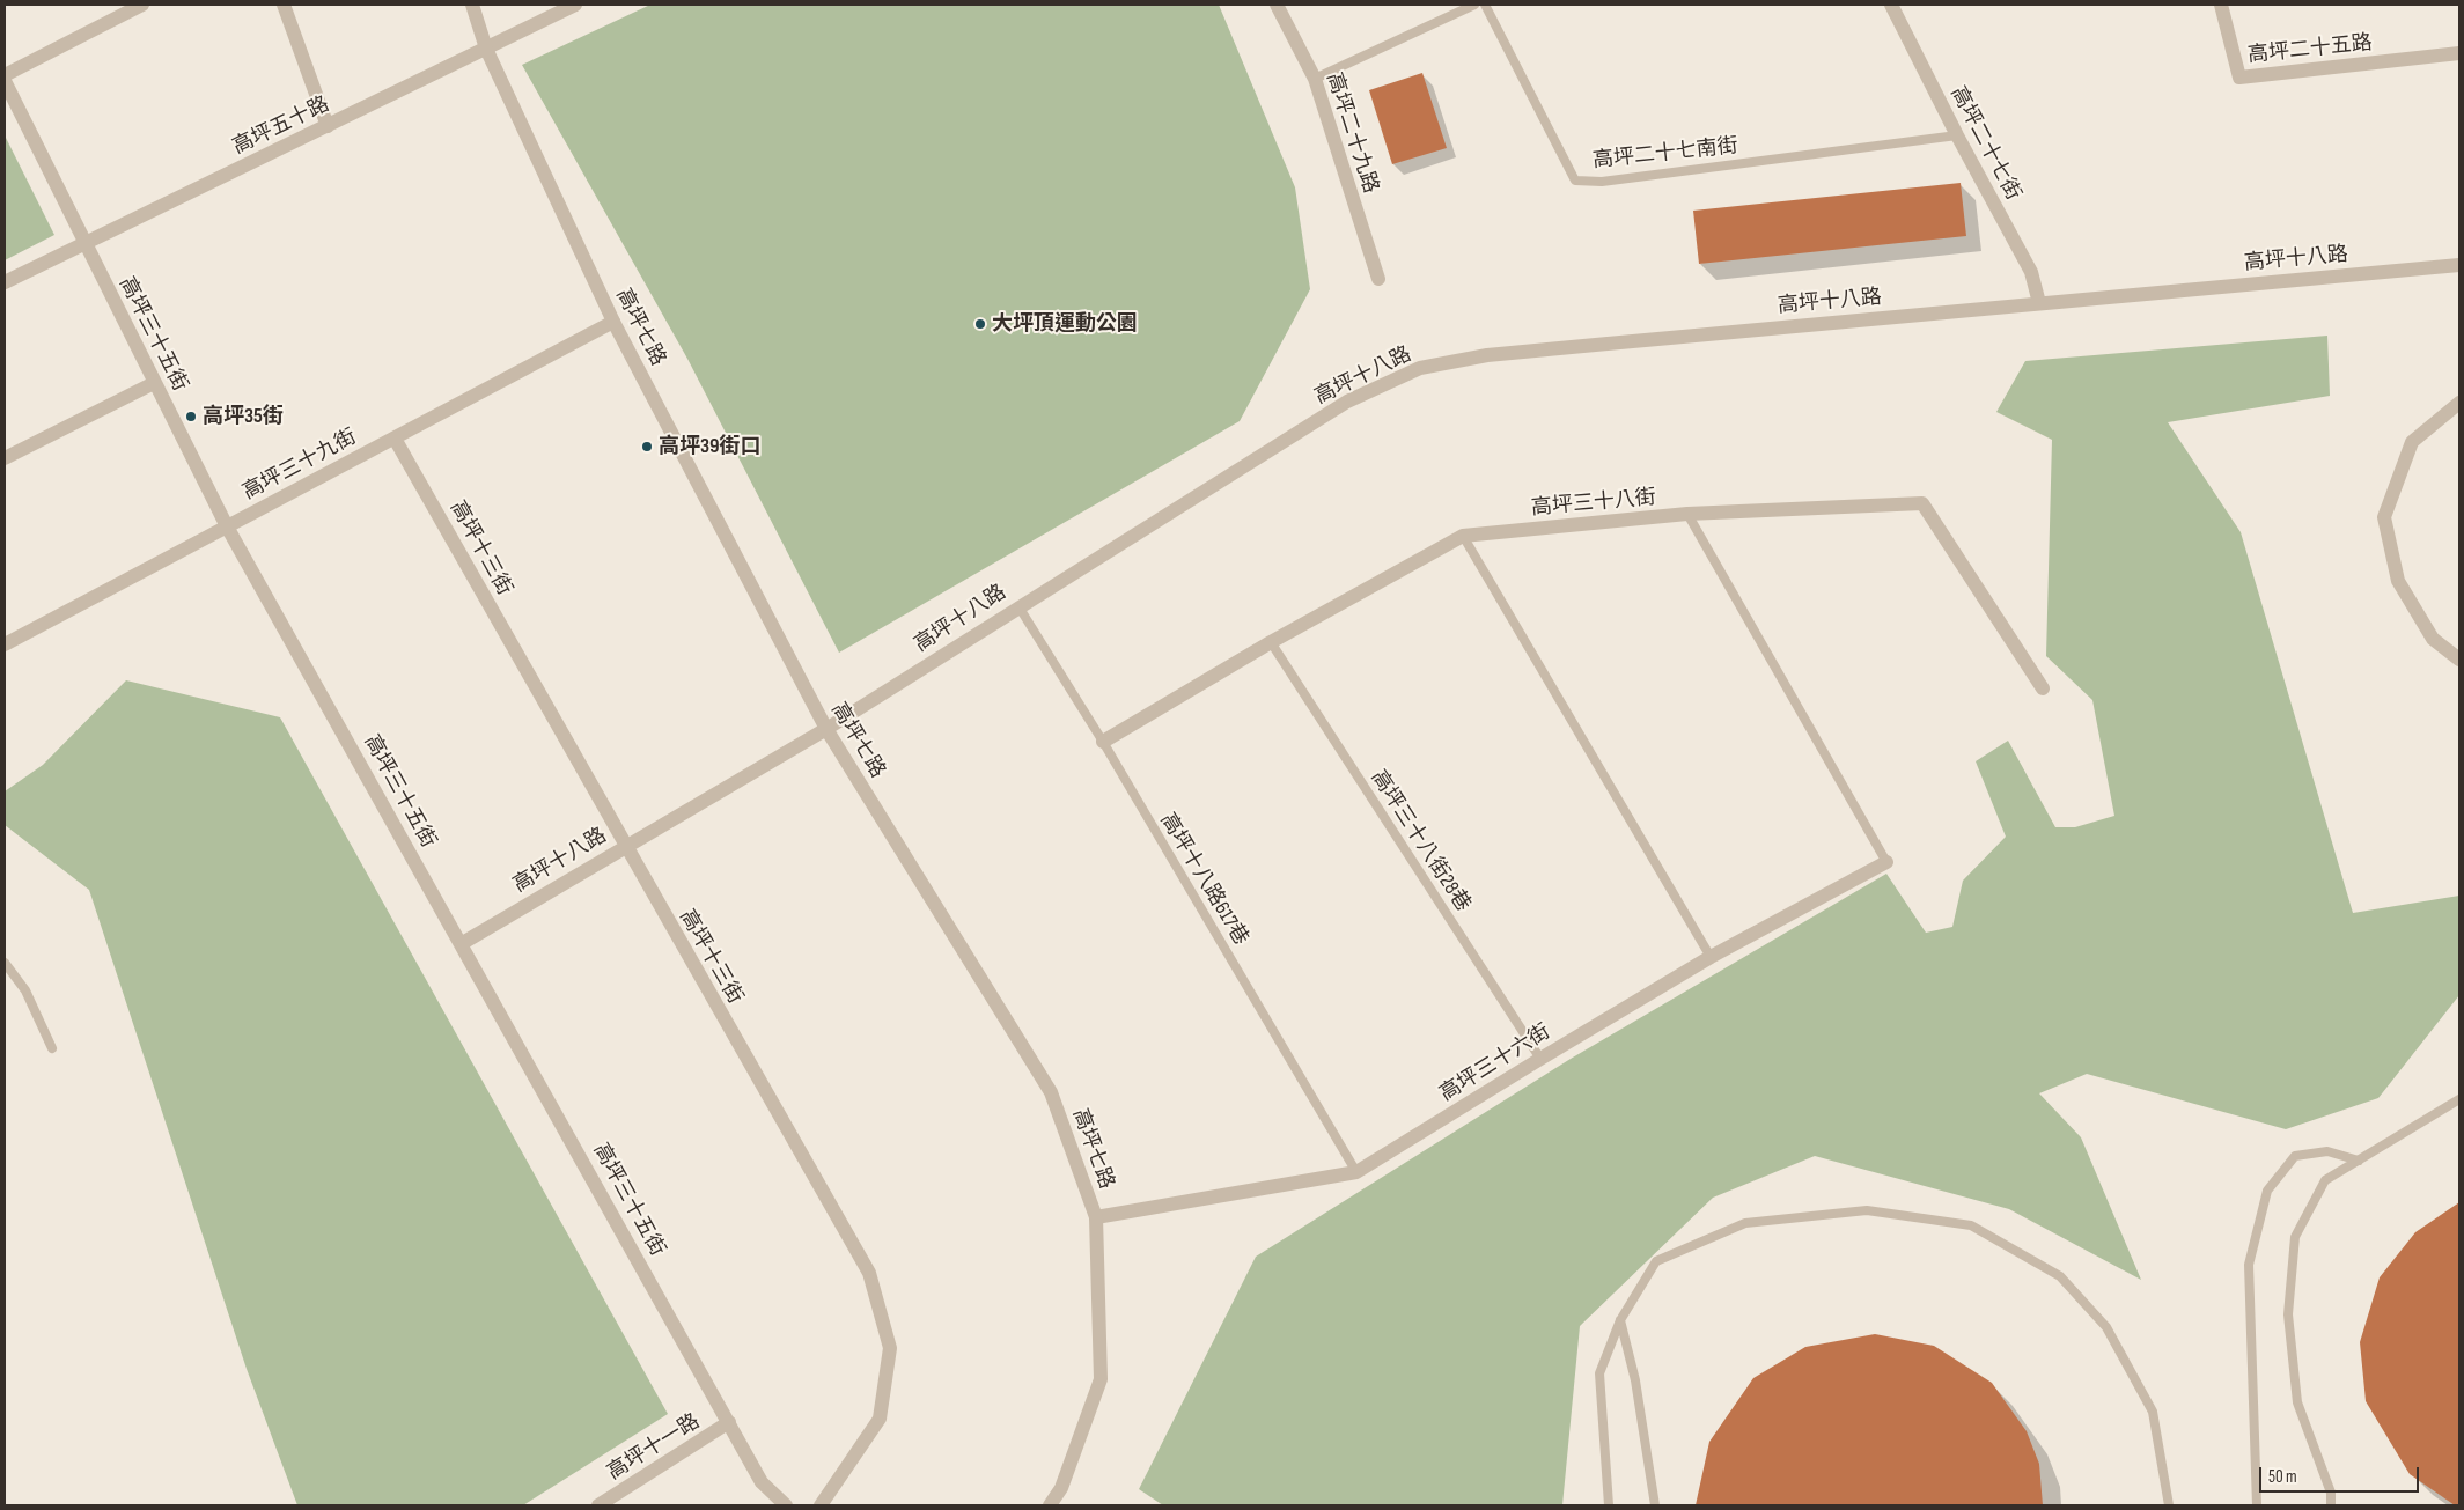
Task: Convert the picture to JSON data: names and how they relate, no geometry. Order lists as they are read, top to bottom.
{
  "streets": {
    "street": [
      "高坪二十五路",
      "高坪五十路",
      "高坪二十九路",
      "高坪二十七街",
      "高坪十八路",
      "高坪七路",
      "高坪三十五街",
      "高坪三十九街",
      "高坪三十八街",
      "高坪十三街",
      "高坪三十六街",
      "高坪十一路"
    ],
    "lane": ["高坪二十七南街", "高坪三十八街28巷", "高坪十八路617巷"]
  },
  "crossings": [
    ["高坪五十路", "高坪七路"],
    ["高坪五十路", "高坪三十五街"],
    ["高坪二十七街", "高坪二十七南街"],
    ["高坪二十七街", "高坪十八路"],
    ["高坪十八路", "高坪七路"],
    ["高坪十八路", "高坪三十五街"],
    ["高坪十八路", "高坪十三街"],
    ["高坪十八路", "高坪十八路617巷"],
    ["高坪七路", "高坪三十九街"],
    ["高坪七路", "高坪三十六街"],
    ["高坪三十五街", "高坪三十九街"],
    ["高坪三十五街", "高坪十一路"],
    ["高坪三十九街", "高坪十三街"],
    ["高坪三十八街", "高坪三十八街28巷"],
    ["高坪三十八街", "高坪十八路617巷"],
    ["高坪三十八街28巷", "高坪三十六街"],
    ["高坪十八路617巷", "高坪三十六街"]
  ],
  "places": ["大坪頂運動公園", "高坪35街", "高坪39街口"],
  "scale_bar": "50 m"
}
